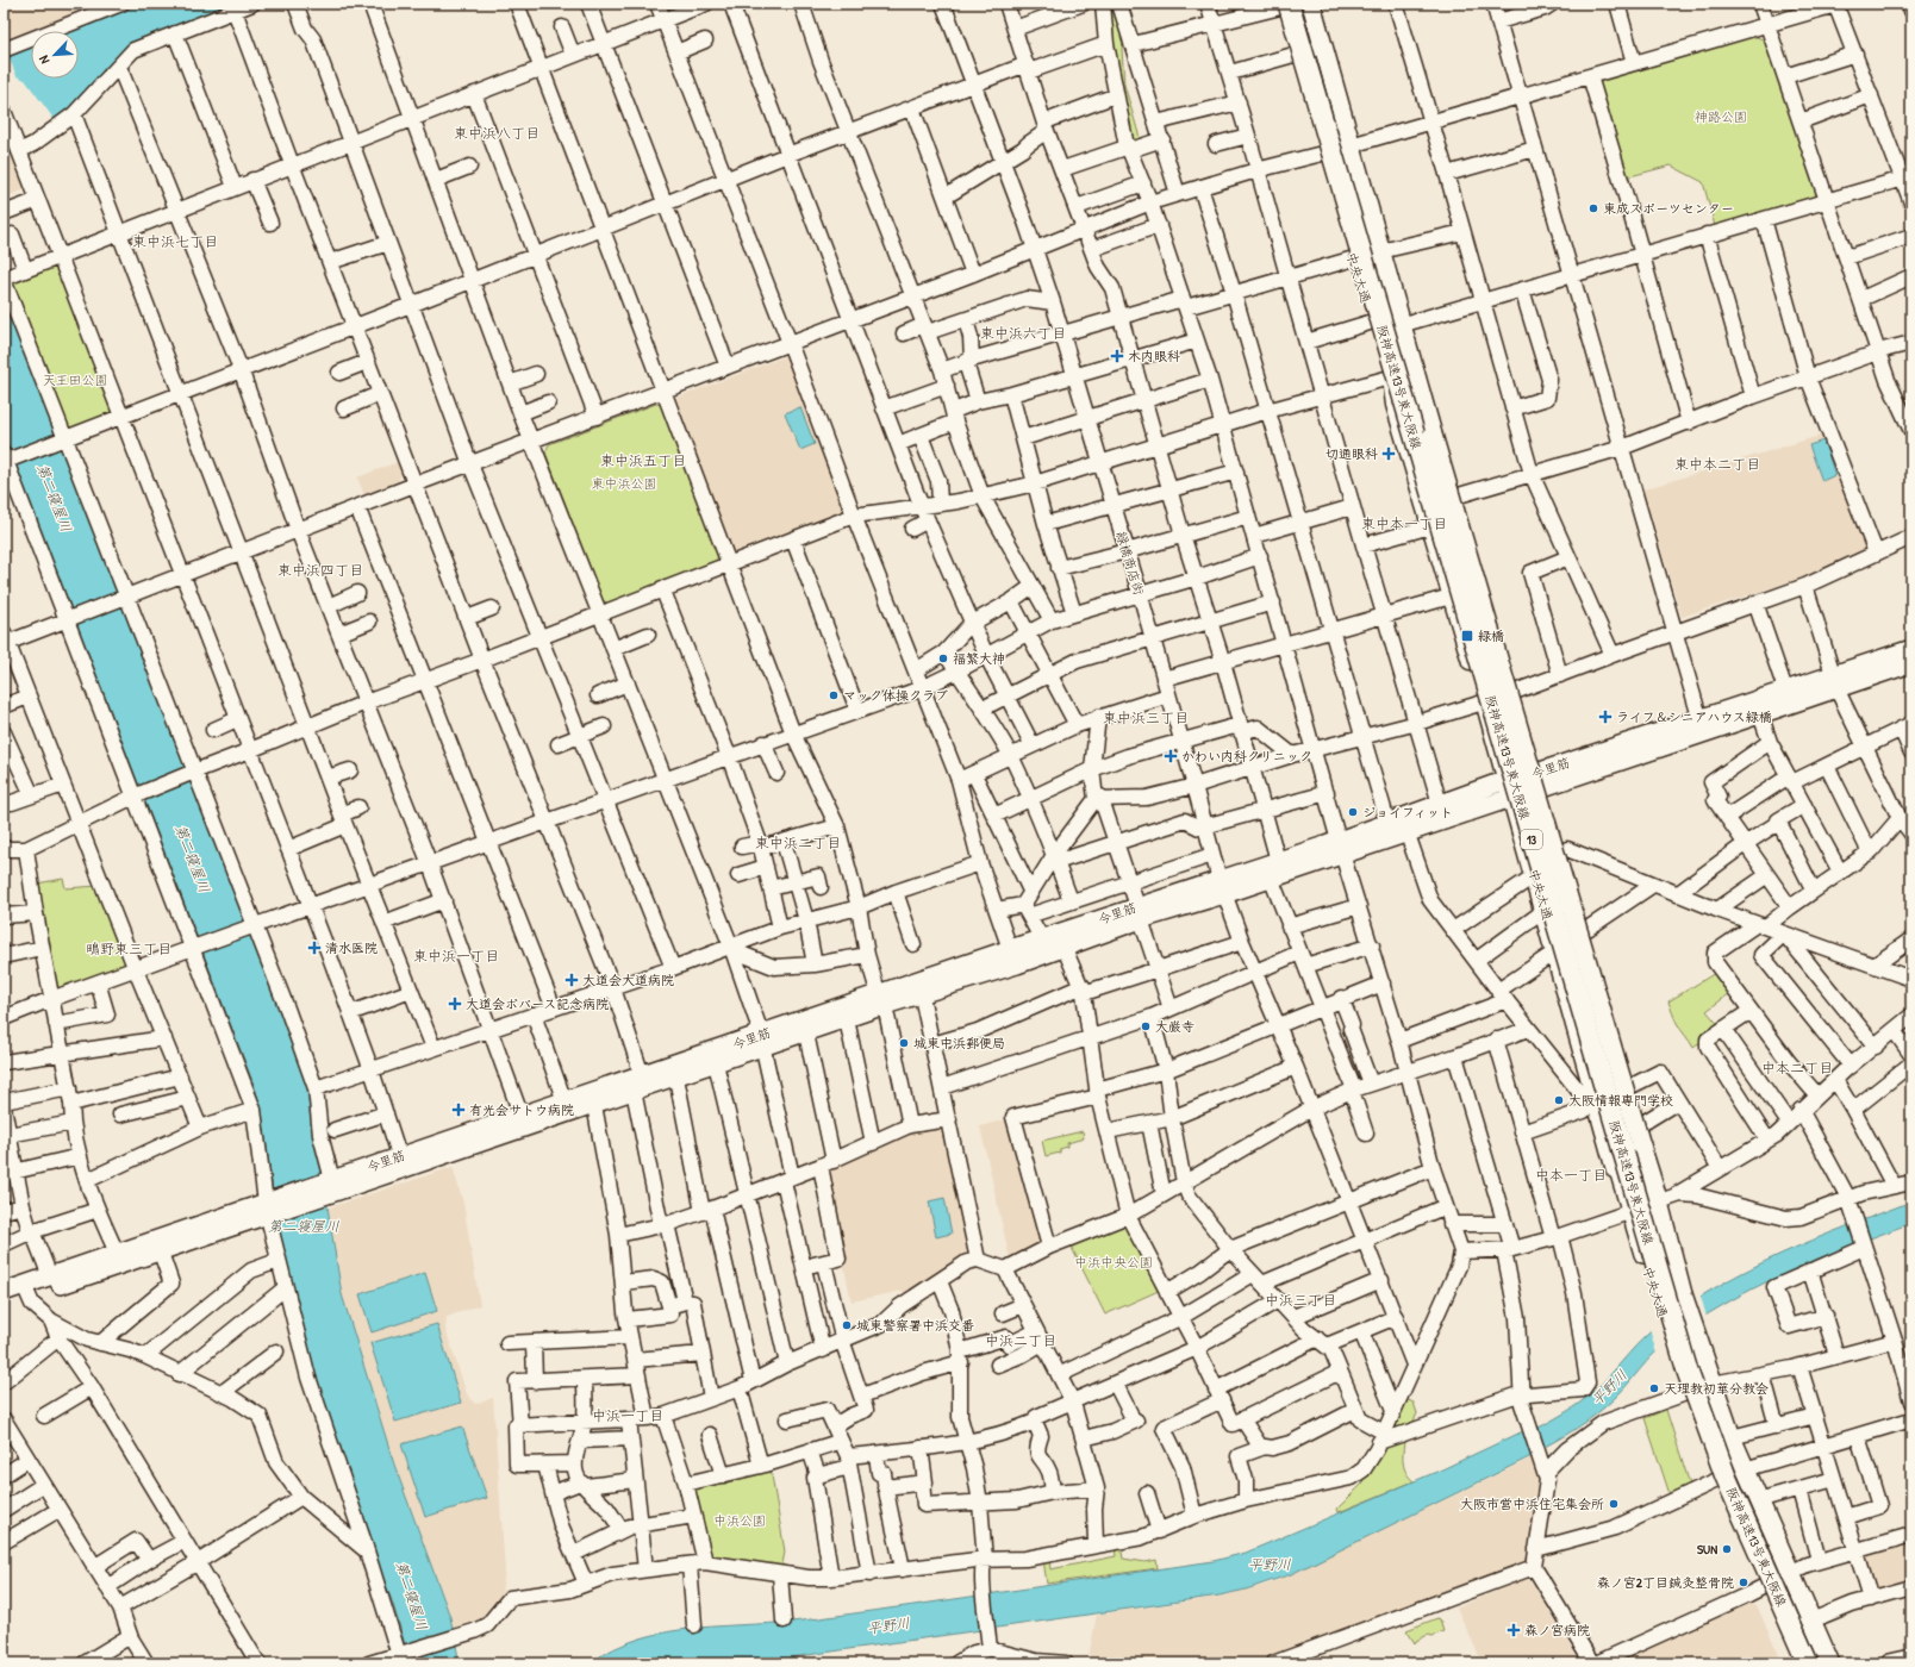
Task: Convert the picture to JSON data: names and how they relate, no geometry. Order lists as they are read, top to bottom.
{
  "streets": {
    "highway": ["阪神高速13号東大阪線", "13"],
    "main road": ["中央大通", "今里筋"],
    "street": ["緑橋商店街"]
  },
  "crossings": [
    ["中央大通", "阪神高速13号東大阪線"],
    ["緑橋商店街", "今里筋"]
  ],
  "districts": [
    "東中浜八丁目",
    "東中浜七丁目",
    "東中浜六丁目",
    "東中浜五丁目",
    "東中本二丁目",
    "東中本一丁目",
    "東中浜四丁目",
    "東中浜三丁目",
    "東中浜二丁目",
    "鴫野東三丁目",
    "東中浜一丁目",
    "中本二丁目",
    "中本一丁目",
    "中浜三丁目",
    "中浜二丁目",
    "中浜一丁目"
  ],
  "water": ["第二寝屋川", "平野川"],
  "parks": [
    "神路公園",
    "天王田公園",
    "東中浜公園",
    "中浜中央公園",
    "中浜公園"
  ],
  "places": {
    "other": [
      "東成スポーツセンター",
      "福繁大神",
      "マック体操クラブ",
      "ジョイフィット",
      "大巌寺",
      "城東中浜郵便局",
      "大阪情報専門学校",
      "城東警察署中浜交番",
      "天理教初華分教会",
      "大阪市営中浜住宅集会所",
      "SUN",
      "森ノ宮2丁目鍼灸整骨院"
    ],
    "health": [
      "木内眼科",
      "切通眼科",
      "ライフ＆シニアハウス緑橋",
      "かわい内科クリニック",
      "清水医院",
      "大道会大道病院",
      "大道会ボバース記念病院",
      "有光会サトウ病院",
      "森ノ宮病院"
    ],
    "transit": ["緑橋"]
  },
  "north": "bottom left"
}
